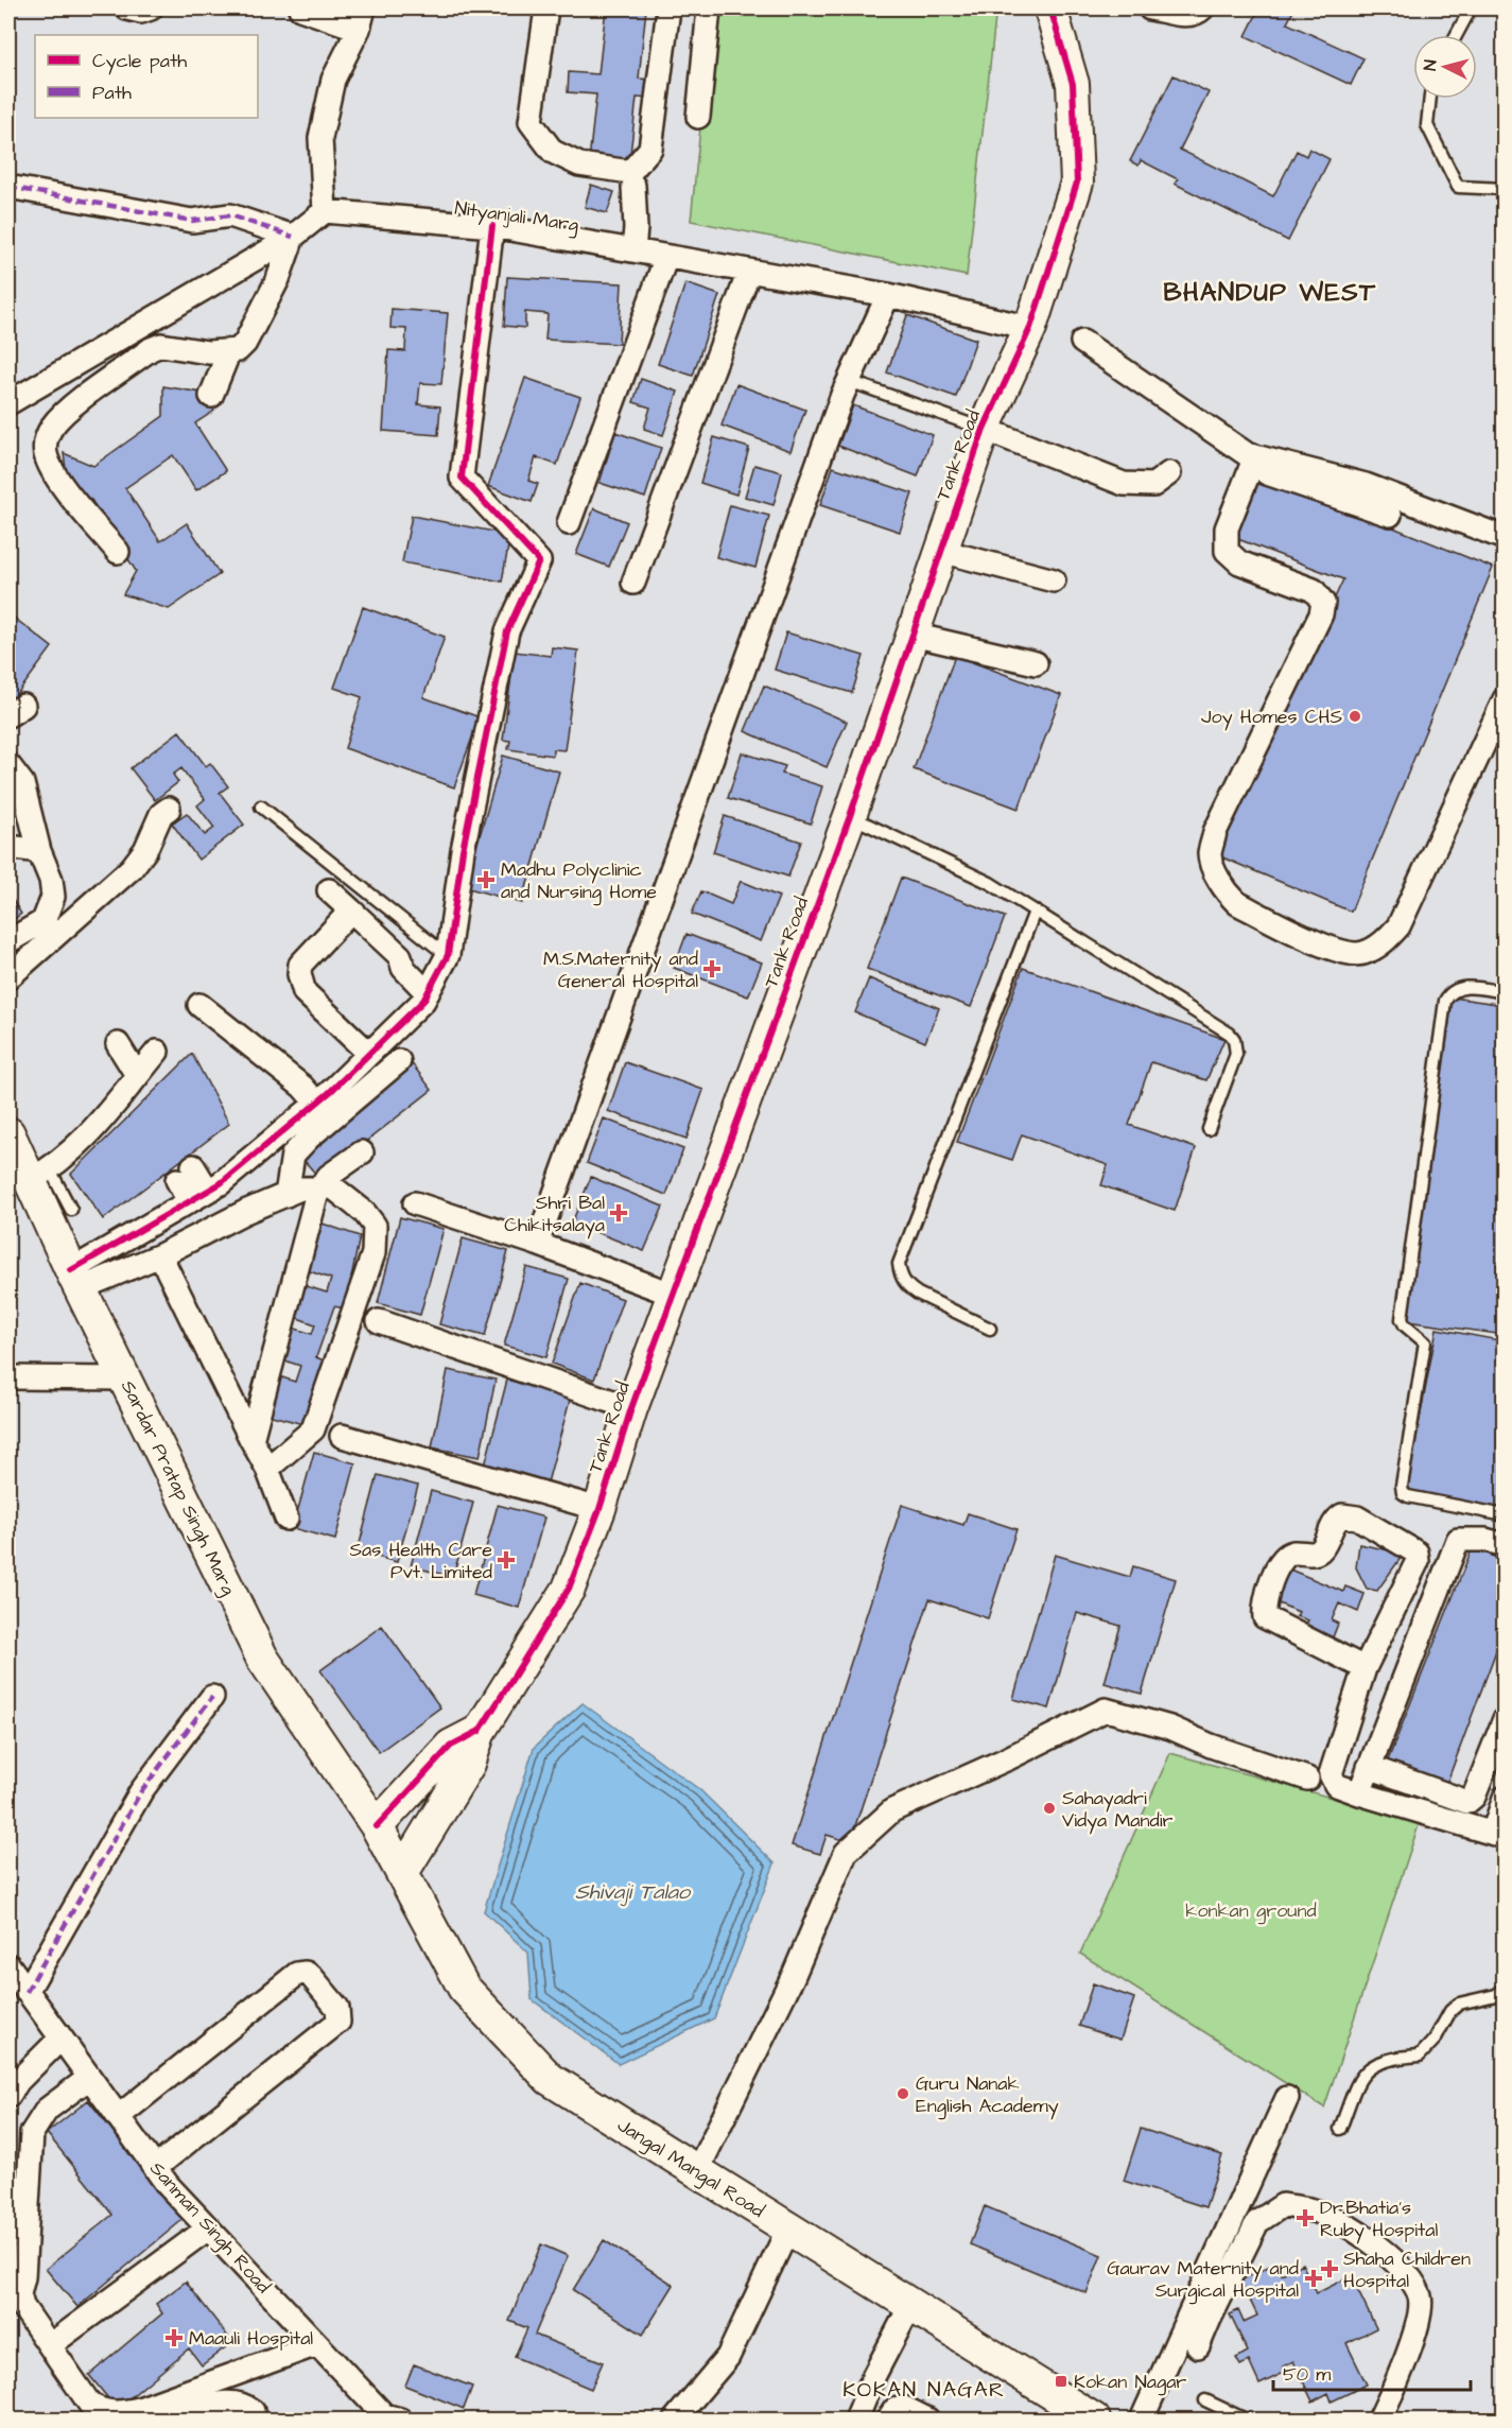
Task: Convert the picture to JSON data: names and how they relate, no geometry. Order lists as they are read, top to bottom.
{
  "streets": {
    "street": [
      "Nityanjali Marg",
      "Tank Road",
      "Sardar Pratap Singh Marg",
      "Jangal Mangal Road",
      "Sanman Singh Road"
    ]
  },
  "crossings": [
    ["Nityanjali Marg", "Tank Road"],
    ["Tank Road", "Jangal Mangal Road"],
    ["Sardar Pratap Singh Marg", "Jangal Mangal Road"]
  ],
  "districts": ["BHANDUP WEST", "KOKAN NAGAR"],
  "water": ["Shivaji Talao"],
  "parks": ["konkan ground"],
  "places": {
    "other": ["Joy Homes CHS", "Sahayadri Vidya Mandir", "Guru Nanak English Academy"],
    "health": [
      "Madhu Polyclinic and Nursing Home",
      "M.S.Maternity and General Hospital",
      "Shri Bal Chikitsalaya",
      "Sas Health Care Pvt. Limited",
      "Dr.Bhatia's Ruby Hospital",
      "Shaha Children Hospital",
      "Gaurav Maternity and Surgical Hospital",
      "Maauli Hospital"
    ],
    "transit": ["Kokan Nagar"]
  },
  "legend": ["Cycle path", "Path"],
  "scale_bar": "50 m",
  "north": "left"
}
